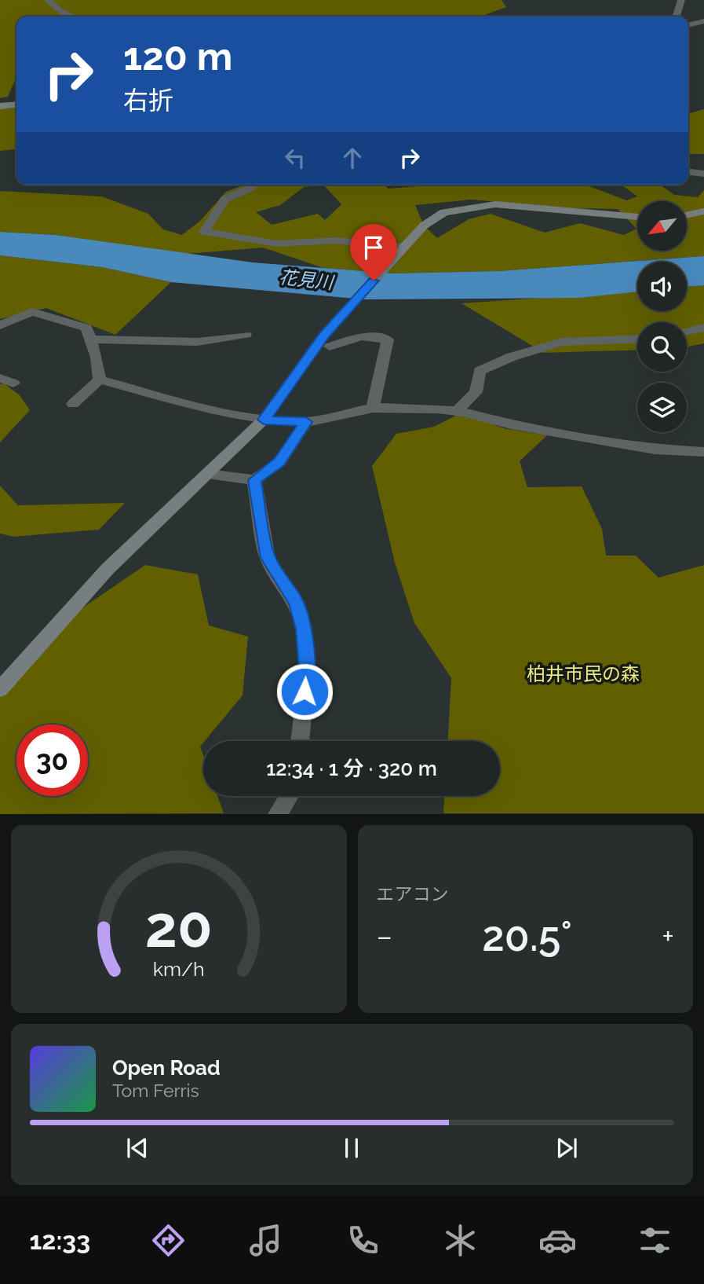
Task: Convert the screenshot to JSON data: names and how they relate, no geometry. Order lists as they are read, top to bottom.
{
  "water": ["花見川"],
  "parks": ["柏井市民の森"],
  "north": "bottom left",
  "page": {
    "turn": ["120 m", "右折"],
    "limit": "30",
    "trip": "12:34 · 1 分 · 320 m",
    "tile": "エアコン",
    "heat": ["−", "20.5°", "+"],
    "song": ["Open Road", "Tom Ferris"],
    "tabs": "12:33",
    "gauge": ["20", "km/h"]
  }
}
